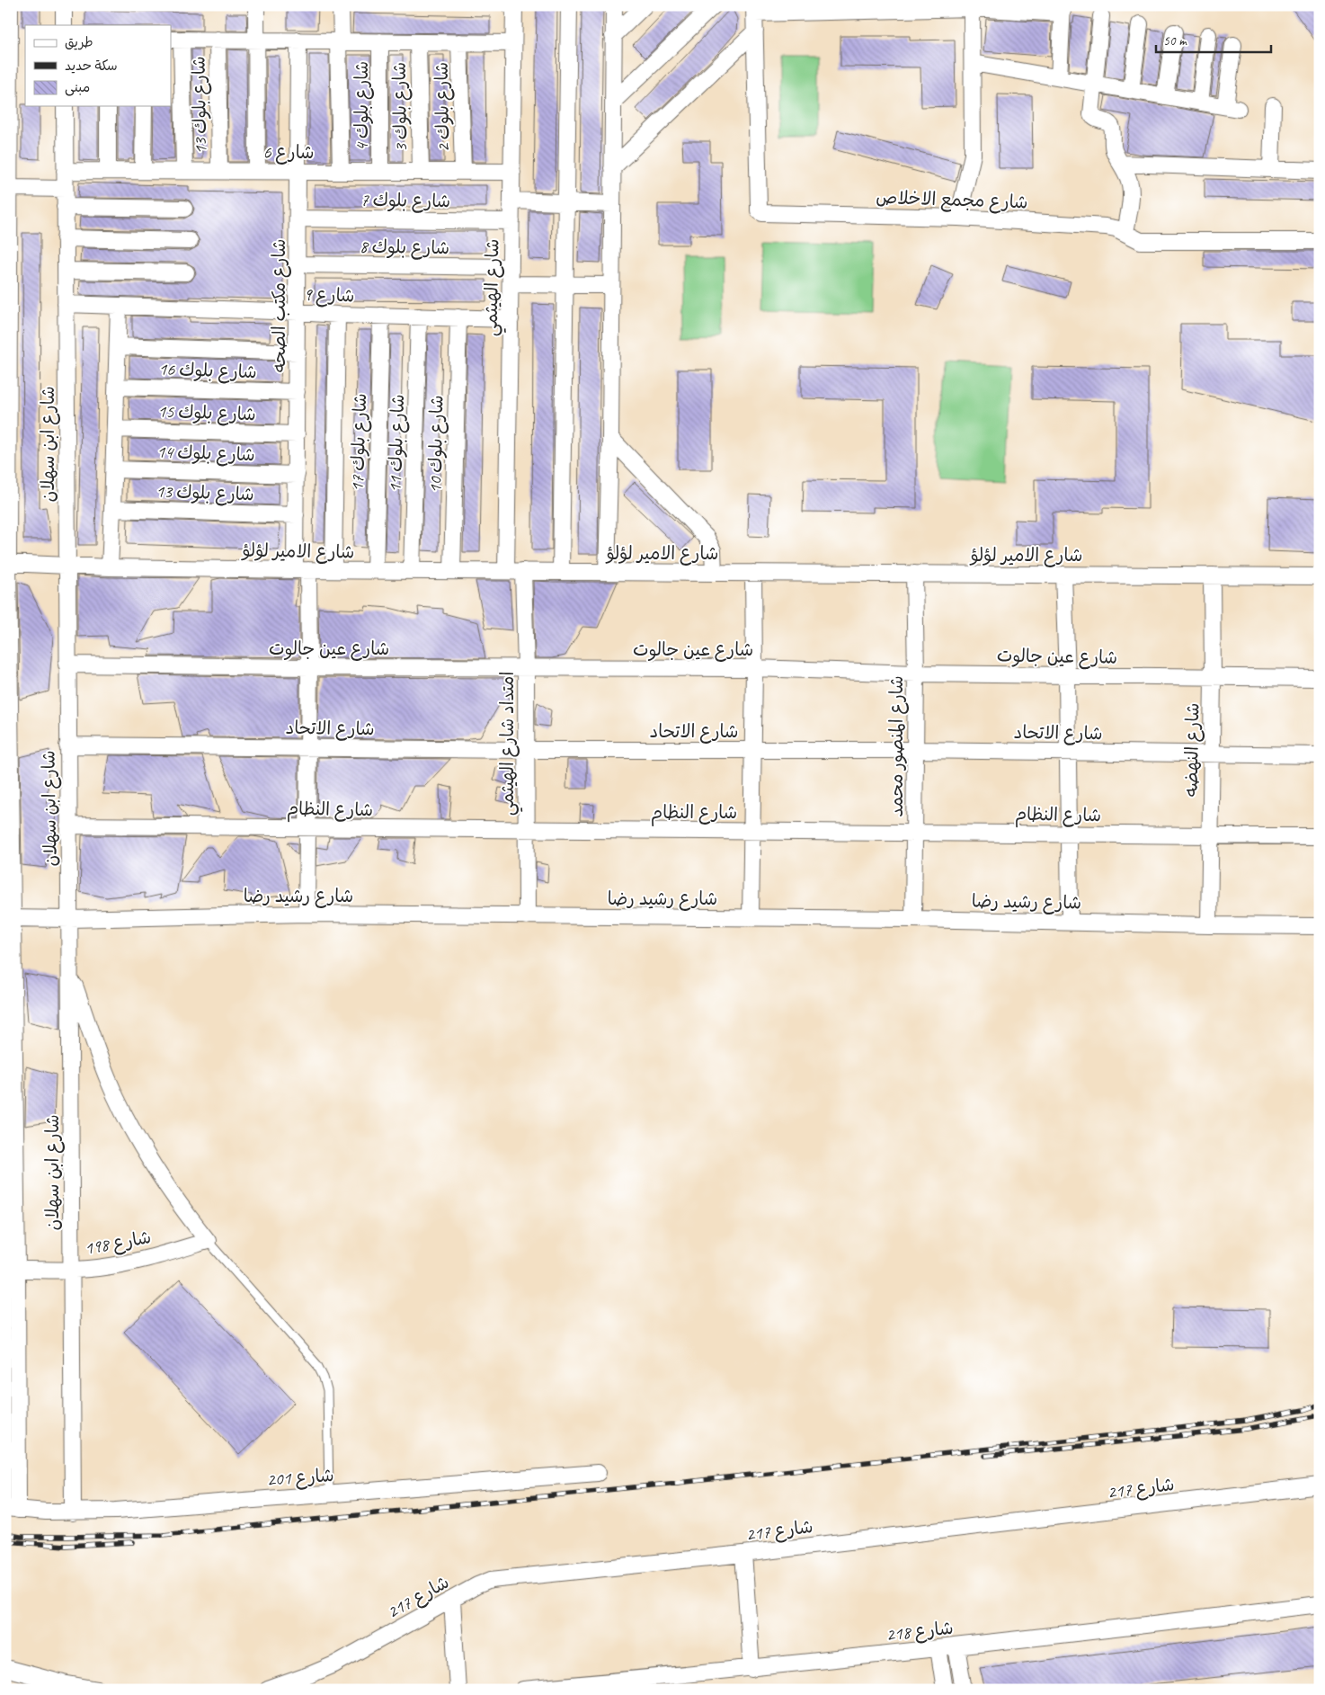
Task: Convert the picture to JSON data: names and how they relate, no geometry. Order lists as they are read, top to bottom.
{
  "streets": {
    "street": [
      "شارع بلوك 13",
      "شارع بلوك 4",
      "شارع بلوك 3",
      "شارع بلوك 2",
      "شارع 6",
      "شارع مجمع الاخلاص",
      "شارع بلوك 7",
      "شارع بلوك 8",
      "شارع الهيثمي",
      "شارع 9",
      "شارع مكتب الصحه",
      "شارع بلوك 16",
      "شارع بلوك 15",
      "شارع بلوك 17",
      "شارع بلوك 11",
      "شارع ابن سهلان",
      "شارع بلوك 10",
      "شارع بلوك 14",
      "شارع الامير لؤلؤ",
      "شارع عين جالوت",
      "شارع الاتحاد",
      "امتداد شارع الهيثمي",
      "شارع المنصور محمد",
      "شارع النهضه",
      "شارع النظام",
      "شارع رشيد رضا",
      "شارع 198",
      "شارع 201",
      "شارع 217",
      "شارع 218"
    ]
  },
  "crossings": [
    ["شارع بلوك 13", "شارع 6"],
    ["شارع بلوك 13", "شارع مكتب الصحه"],
    ["شارع بلوك 4", "شارع 6"],
    ["شارع بلوك 3", "شارع 6"],
    ["شارع بلوك 2", "شارع 6"],
    ["شارع 6", "شارع الهيثمي"],
    ["شارع 6", "شارع مكتب الصحه"],
    ["شارع 6", "شارع ابن سهلان"],
    ["شارع بلوك 7", "شارع الهيثمي"],
    ["شارع بلوك 7", "شارع مكتب الصحه"],
    ["شارع بلوك 8", "شارع الهيثمي"],
    ["شارع بلوك 8", "شارع مكتب الصحه"],
    ["شارع الهيثمي", "شارع 9"],
    ["شارع الهيثمي", "شارع الامير لؤلؤ"],
    ["شارع 9", "شارع مكتب الصحه"],
    ["شارع 9", "شارع بلوك 17"],
    ["شارع 9", "شارع بلوك 11"],
    ["شارع 9", "شارع ابن سهلان"],
    ["شارع 9", "شارع بلوك 10"],
    ["شارع مكتب الصحه", "شارع بلوك 16"],
    ["شارع مكتب الصحه", "شارع بلوك 15"],
    ["شارع مكتب الصحه", "شارع بلوك 14"],
    ["شارع مكتب الصحه", "شارع الامير لؤلؤ"],
    ["شارع مكتب الصحه", "شارع عين جالوت"],
    ["شارع مكتب الصحه", "شارع الاتحاد"],
    ["شارع مكتب الصحه", "شارع النظام"],
    ["شارع مكتب الصحه", "شارع رشيد رضا"],
    ["شارع بلوك 17", "شارع الامير لؤلؤ"],
    ["شارع بلوك 11", "شارع الامير لؤلؤ"],
    ["شارع ابن سهلان", "شارع الامير لؤلؤ"],
    ["شارع ابن سهلان", "شارع عين جالوت"],
    ["شارع ابن سهلان", "شارع الاتحاد"],
    ["شارع ابن سهلان", "شارع النظام"],
    ["شارع ابن سهلان", "شارع رشيد رضا"],
    ["شارع ابن سهلان", "شارع 198"],
    ["شارع ابن سهلان", "شارع 201"],
    ["شارع بلوك 10", "شارع الامير لؤلؤ"],
    ["شارع الامير لؤلؤ", "امتداد شارع الهيثمي"],
    ["شارع الامير لؤلؤ", "شارع المنصور محمد"],
    ["شارع الامير لؤلؤ", "شارع النهضه"],
    ["شارع عين جالوت", "امتداد شارع الهيثمي"],
    ["شارع عين جالوت", "شارع المنصور محمد"],
    ["شارع عين جالوت", "شارع النهضه"],
    ["شارع الاتحاد", "امتداد شارع الهيثمي"],
    ["شارع الاتحاد", "شارع المنصور محمد"],
    ["شارع الاتحاد", "شارع النهضه"],
    ["امتداد شارع الهيثمي", "شارع النظام"],
    ["امتداد شارع الهيثمي", "شارع رشيد رضا"],
    ["شارع المنصور محمد", "شارع النظام"],
    ["شارع المنصور محمد", "شارع رشيد رضا"],
    ["شارع النهضه", "شارع النظام"],
    ["شارع النهضه", "شارع رشيد رضا"]
  ],
  "legend": ["طريق", "سكة حديد", "مبنى"],
  "scale_bar": "50 m"
}
